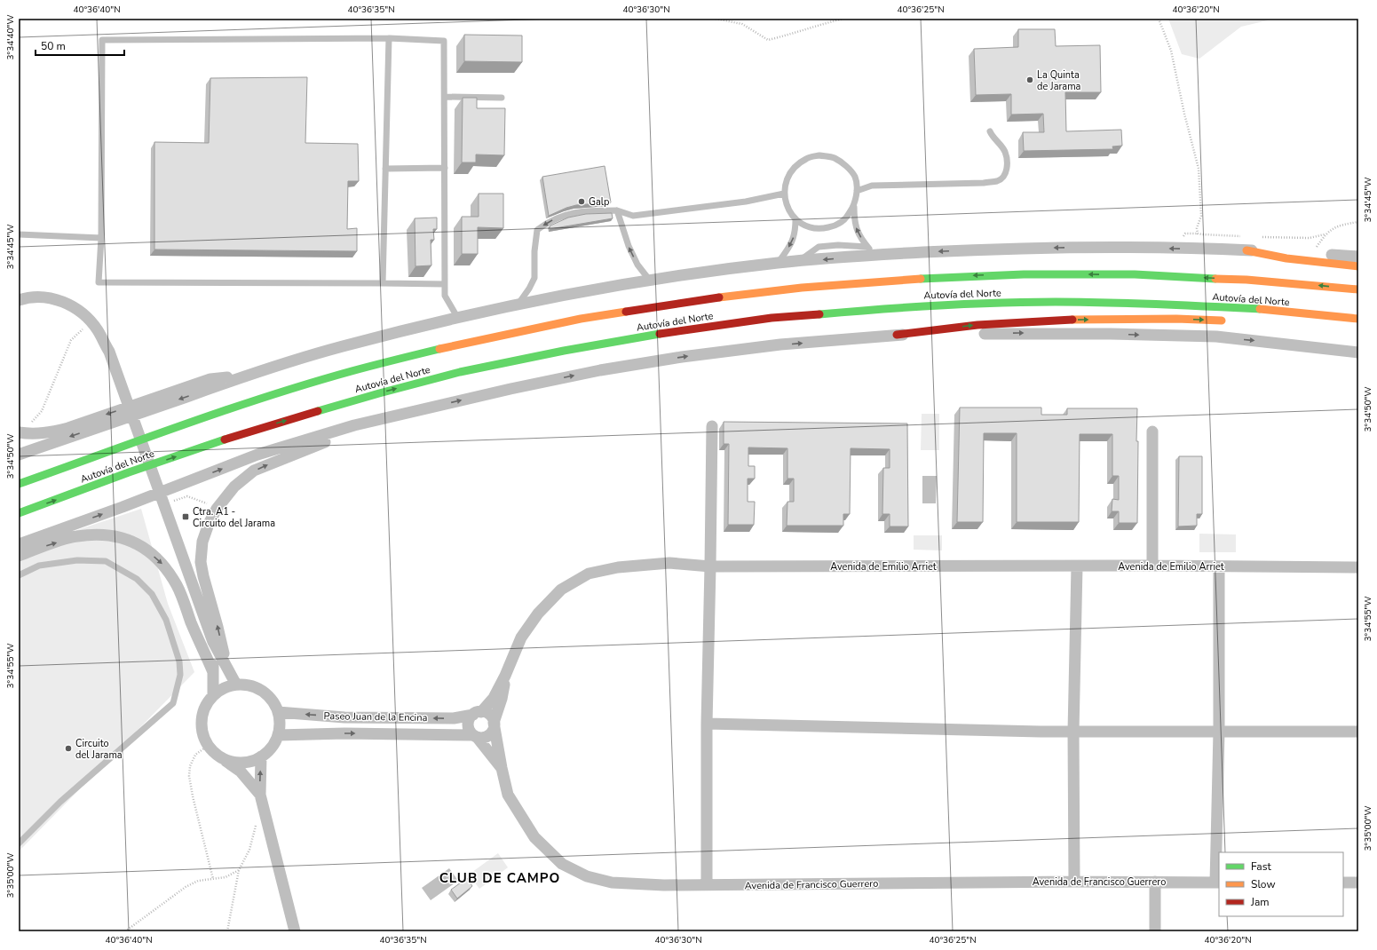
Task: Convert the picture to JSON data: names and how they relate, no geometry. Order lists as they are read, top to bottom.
{
  "streets": {
    "highway": ["Autovía del Norte"],
    "street": ["Avenida de Emilio Arriet", "Paseo Juan de la Encina", "Avenida de Francisco Guerrero"]
  },
  "crossings": [
    ["Avenida de Emilio Arriet", "Paseo Juan de la Encina"],
    ["Avenida de Emilio Arriet", "Avenida de Francisco Guerrero"],
    ["Paseo Juan de la Encina", "Avenida de Francisco Guerrero"]
  ],
  "districts": ["CLUB DE CAMPO"],
  "places": {
    "other": ["La Quinta de Jarama", "Galp", "Circuito del Jarama"],
    "transit": ["Ctra. A1 - Circuito del Jarama"]
  },
  "legend": ["Fast", "Slow", "Jam"],
  "scale_bar": "50 m",
  "coordinates": [
    "40°36'40\"N",
    "40°36'35\"N",
    "40°36'30\"N",
    "40°36'25\"N",
    "40°36'20\"N",
    "3°34'40\"W",
    "3°34'45\"W",
    "3°34'50\"W",
    "3°34'55\"W",
    "3°35'00\"W"
  ]
}
